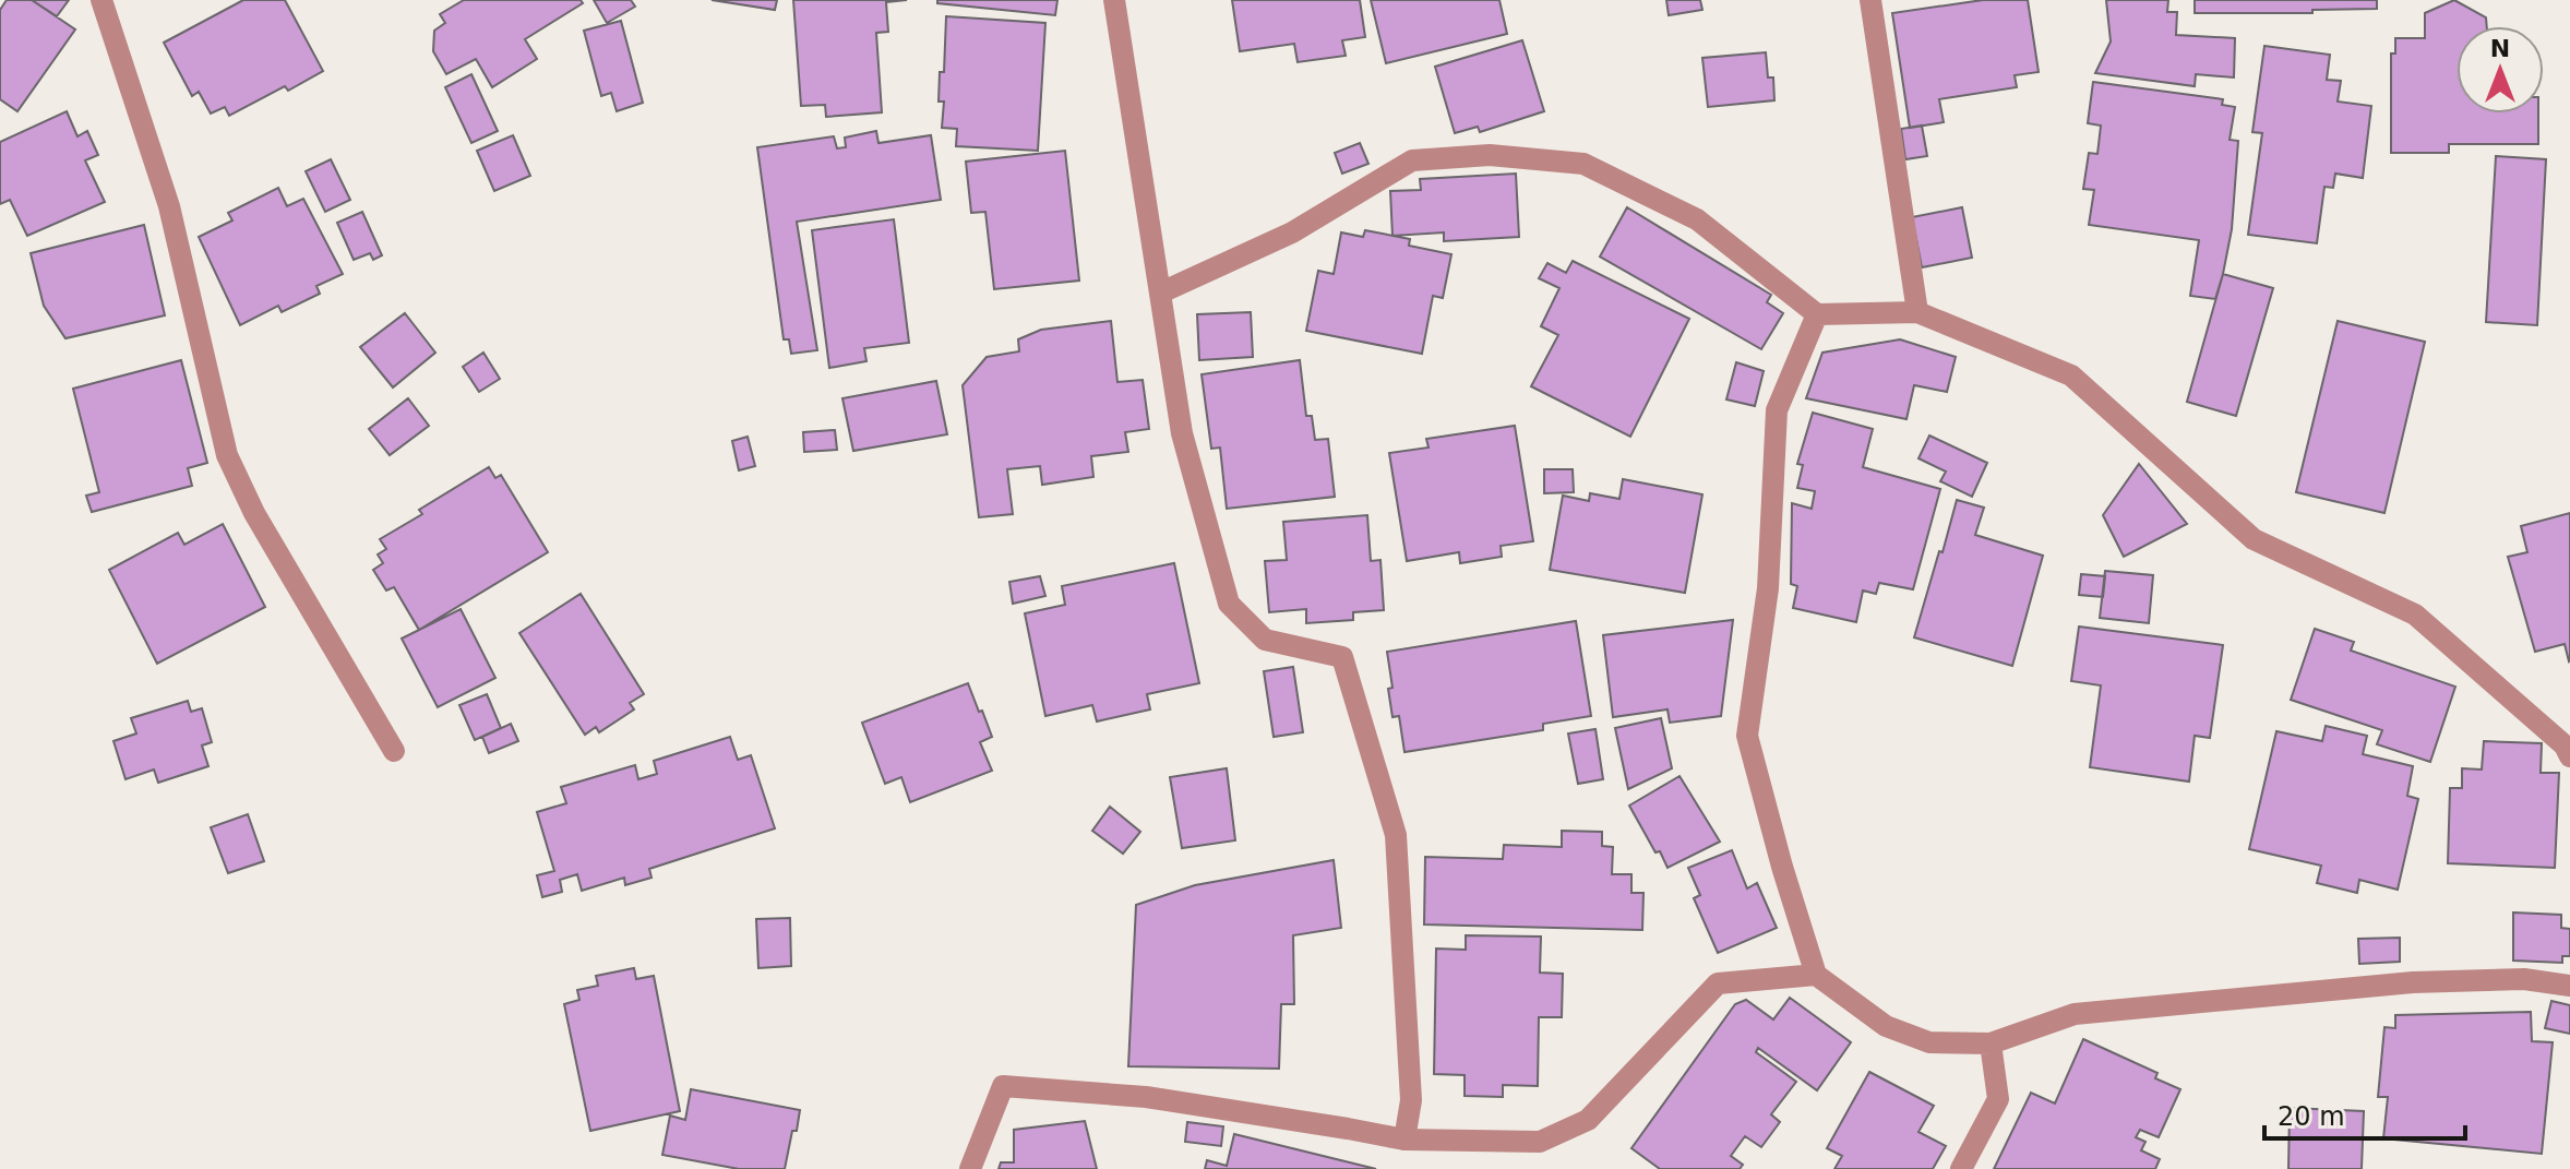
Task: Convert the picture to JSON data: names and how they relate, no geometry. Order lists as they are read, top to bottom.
{
  "scale_bar": "20 m",
  "north": "top"
}
